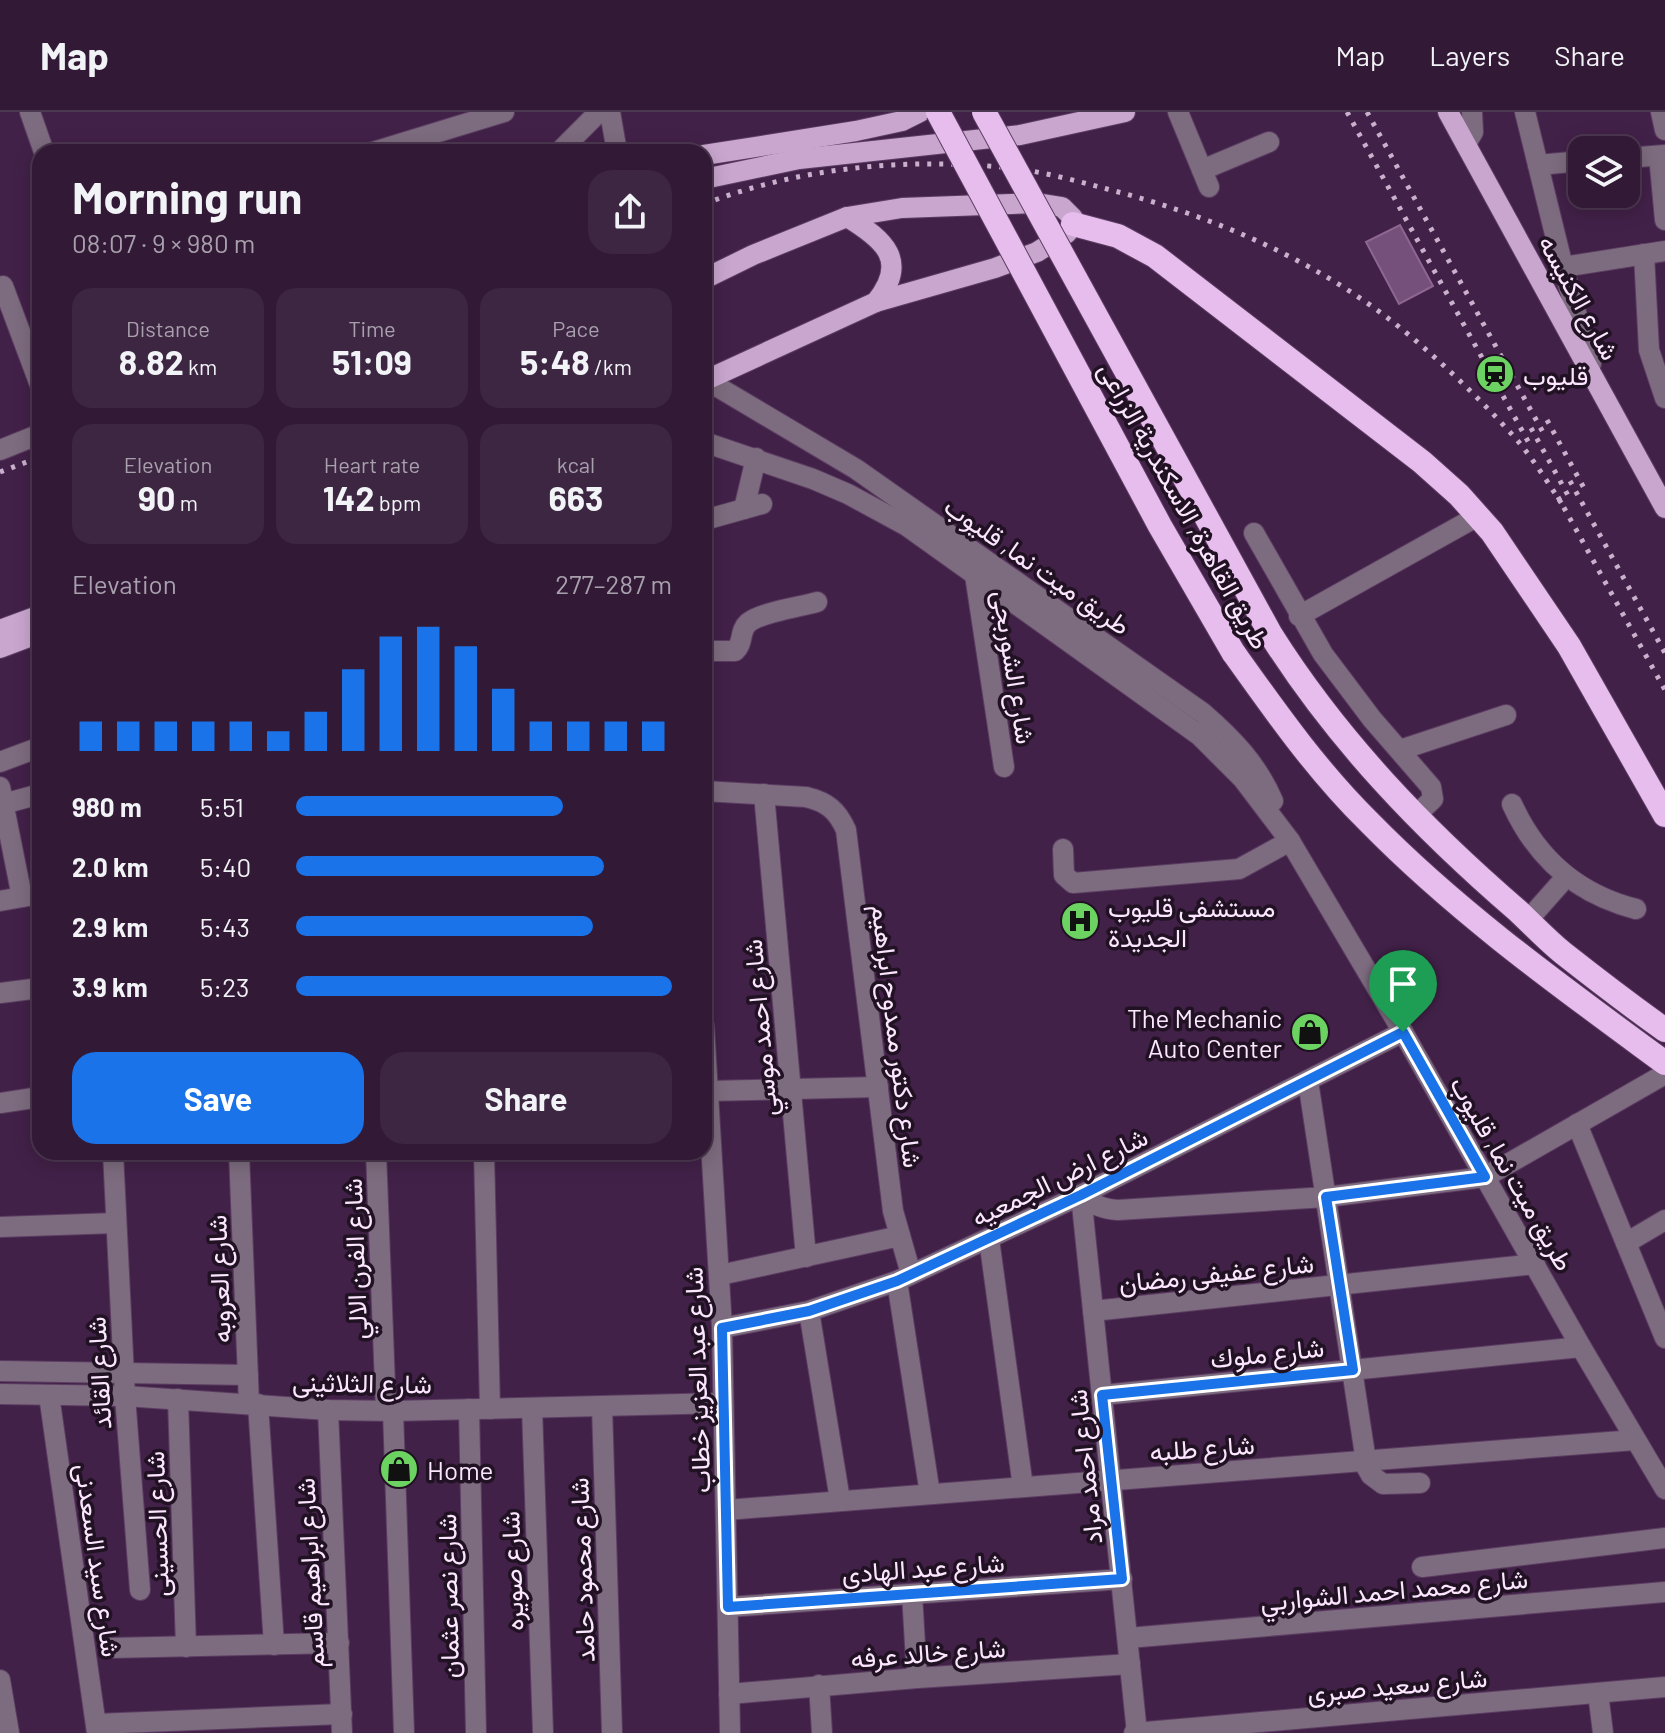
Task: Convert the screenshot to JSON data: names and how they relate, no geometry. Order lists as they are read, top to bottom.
{
  "streets": {
    "highway": ["طريق القاهرة, الاسكندرية الزراعى"],
    "main road": ["شارع الكنيسه"],
    "street": [
      "طريق ميت نما, قليوب",
      "شارع الشوربجى",
      "شارع احمد موسي",
      "شارع دكتور ممدوح ابراهيم",
      "شارع ارض الجمعيه",
      "شارع الفرن الالي",
      "شارع عفيفى رمضان",
      "شارع العروبه",
      "شارع ملوك",
      "شارع القائد",
      "شارع عبد العزيز خطاب",
      "شارع الثلاثينى",
      "شارع طلبه",
      "شارع احمد مراد",
      "شارع الحسينى",
      "شارع سيد السعدنى",
      "شارع عبد الهادى",
      "شارع محمود حامد",
      "شارع صويره",
      "شارع ابراهيم قاسم",
      "شارع محمد احمد الشواربي",
      "شارع نصر عثمان",
      "شارع خالد عرفه",
      "شارع سعيد صبرى"
    ]
  },
  "crossings": [
    ["طريق ميت نما, قليوب", "شارع الشوربجى"],
    ["طريق ميت نما, قليوب", "شارع ارض الجمعيه"],
    ["طريق ميت نما, قليوب", "شارع عفيفى رمضان"],
    ["طريق ميت نما, قليوب", "شارع ملوك"],
    ["طريق ميت نما, قليوب", "شارع طلبه"],
    ["شارع احمد موسي", "شارع دكتور ممدوح ابراهيم"],
    ["شارع دكتور ممدوح ابراهيم", "شارع ارض الجمعيه"],
    ["شارع دكتور ممدوح ابراهيم", "شارع طلبه"],
    ["شارع ارض الجمعيه", "شارع عبد العزيز خطاب"],
    ["شارع ارض الجمعيه", "شارع احمد مراد"],
    ["شارع الفرن الالي", "شارع الثلاثينى"],
    ["شارع عفيفى رمضان", "شارع احمد مراد"],
    ["شارع العروبه", "شارع الثلاثينى"],
    ["شارع ملوك", "شارع احمد مراد"],
    ["شارع القائد", "شارع الثلاثينى"],
    ["شارع عبد العزيز خطاب", "شارع الثلاثينى"],
    ["شارع عبد العزيز خطاب", "شارع طلبه"],
    ["شارع عبد العزيز خطاب", "شارع عبد الهادى"],
    ["شارع عبد العزيز خطاب", "شارع خالد عرفه"],
    ["شارع الثلاثينى", "شارع الحسينى"],
    ["شارع الثلاثينى", "شارع سيد السعدنى"],
    ["شارع الثلاثينى", "شارع محمود حامد"],
    ["شارع الثلاثينى", "شارع صويره"],
    ["شارع الثلاثينى", "شارع ابراهيم قاسم"],
    ["شارع الثلاثينى", "شارع نصر عثمان"],
    ["شارع طلبه", "شارع احمد مراد"],
    ["شارع احمد مراد", "شارع عبد الهادى"],
    ["شارع احمد مراد", "شارع محمد احمد الشواربي"],
    ["شارع احمد مراد", "شارع خالد عرفه"],
    ["شارع احمد مراد", "شارع سعيد صبرى"]
  ],
  "places": {
    "station": ["قليوب"],
    "hospital": ["مستشفى قليوب الجديدة"],
    "shop": ["The Mechanic Auto Center", "Home"]
  },
  "page": {
    "header": "Map",
    "nav": ["Map", "Layers", "Share"],
    "heading": ["Morning run", "08:07 · 9 × 980 m"],
    "stats": [
      ["Distance", "8.82 km"],
      ["Time", "51:09"],
      ["Pace", "5:48 /km"],
      ["Elevation", "90 m"],
      ["Heart rate", "142 bpm"],
      ["kcal", "663"]
    ],
    "chart": ["Elevation", "277–287 m"],
    "list": [
      {
        "name": "980 m",
        "note": "5:51"
      },
      {
        "name": "2.0 km",
        "note": "5:40"
      },
      {
        "name": "2.9 km",
        "note": "5:43"
      },
      {
        "name": "3.9 km",
        "note": "5:23"
      }
    ],
    "buttons": ["Save", "Share"]
  }
}
